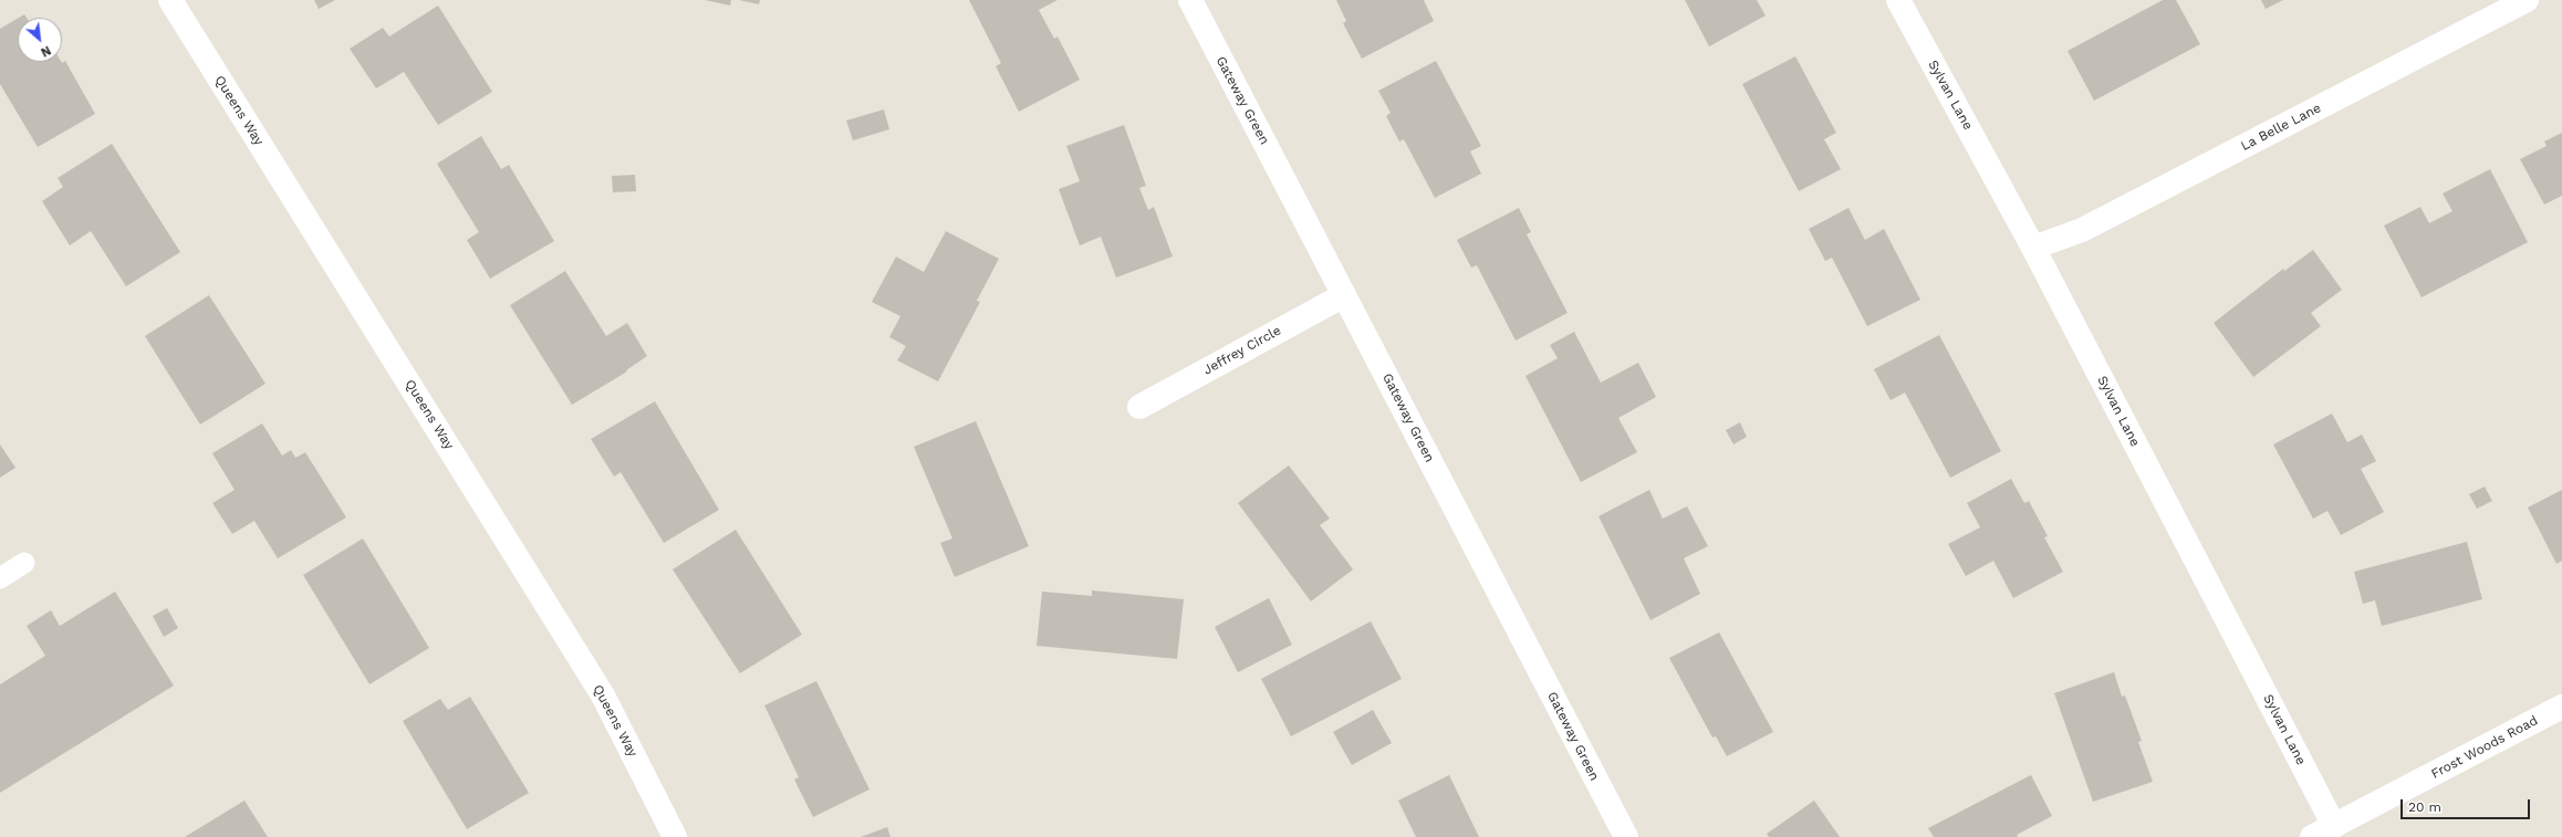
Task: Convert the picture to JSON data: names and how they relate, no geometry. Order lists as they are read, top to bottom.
{
  "streets": {
    "street": [
      "Sylvan Lane",
      "Gateway Green",
      "Queens Way",
      "La Belle Lane",
      "Jeffrey Circle",
      "Frost Woods Road"
    ]
  },
  "crossings": [
    ["Sylvan Lane", "La Belle Lane"],
    ["Sylvan Lane", "Frost Woods Road"],
    ["Gateway Green", "Jeffrey Circle"]
  ],
  "scale_bar": "20 m",
  "north": "bottom right"
}
